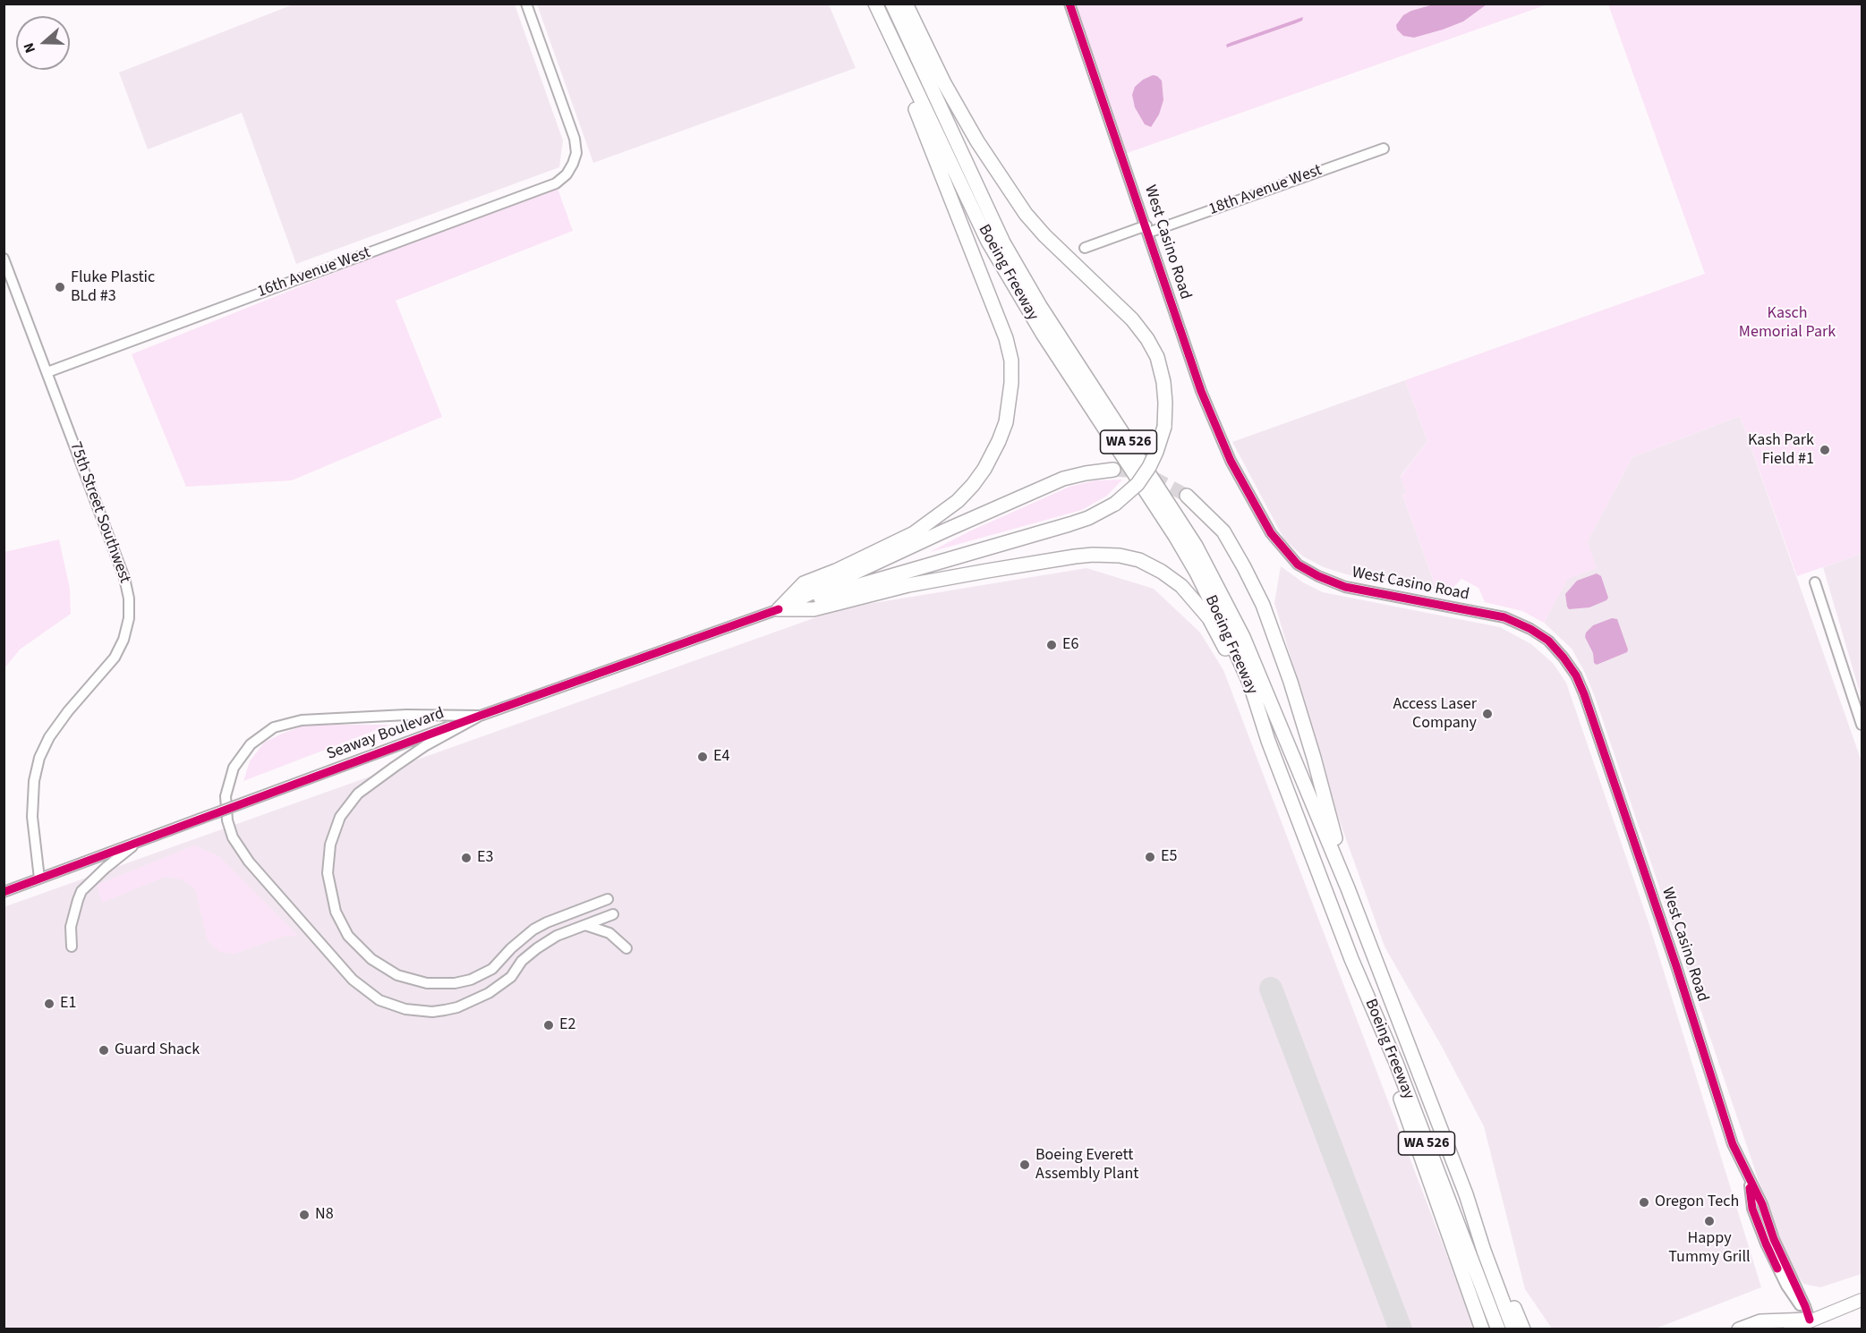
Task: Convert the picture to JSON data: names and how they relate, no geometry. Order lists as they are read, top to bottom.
{
  "streets": {
    "highway": ["Boeing Freeway", "WA 526"],
    "street": [
      "18th Avenue West",
      "West Casino Road",
      "16th Avenue West",
      "75th Street Southwest",
      "Seaway Boulevard"
    ]
  },
  "crossings": [
    ["18th Avenue West", "West Casino Road"],
    ["16th Avenue West", "75th Street Southwest"],
    ["75th Street Southwest", "Seaway Boulevard"]
  ],
  "parks": ["Kasch Memorial Park"],
  "places": [
    "Fluke Plastic BLd #3",
    "Kash Park Field #1",
    "E6",
    "Access Laser Company",
    "E4",
    "E5",
    "E3",
    "E1",
    "E2",
    "Guard Shack",
    "Boeing Everett Assembly Plant",
    "Oregon Tech",
    "N8",
    "Happy Tummy Grill"
  ],
  "north": "left"
}
